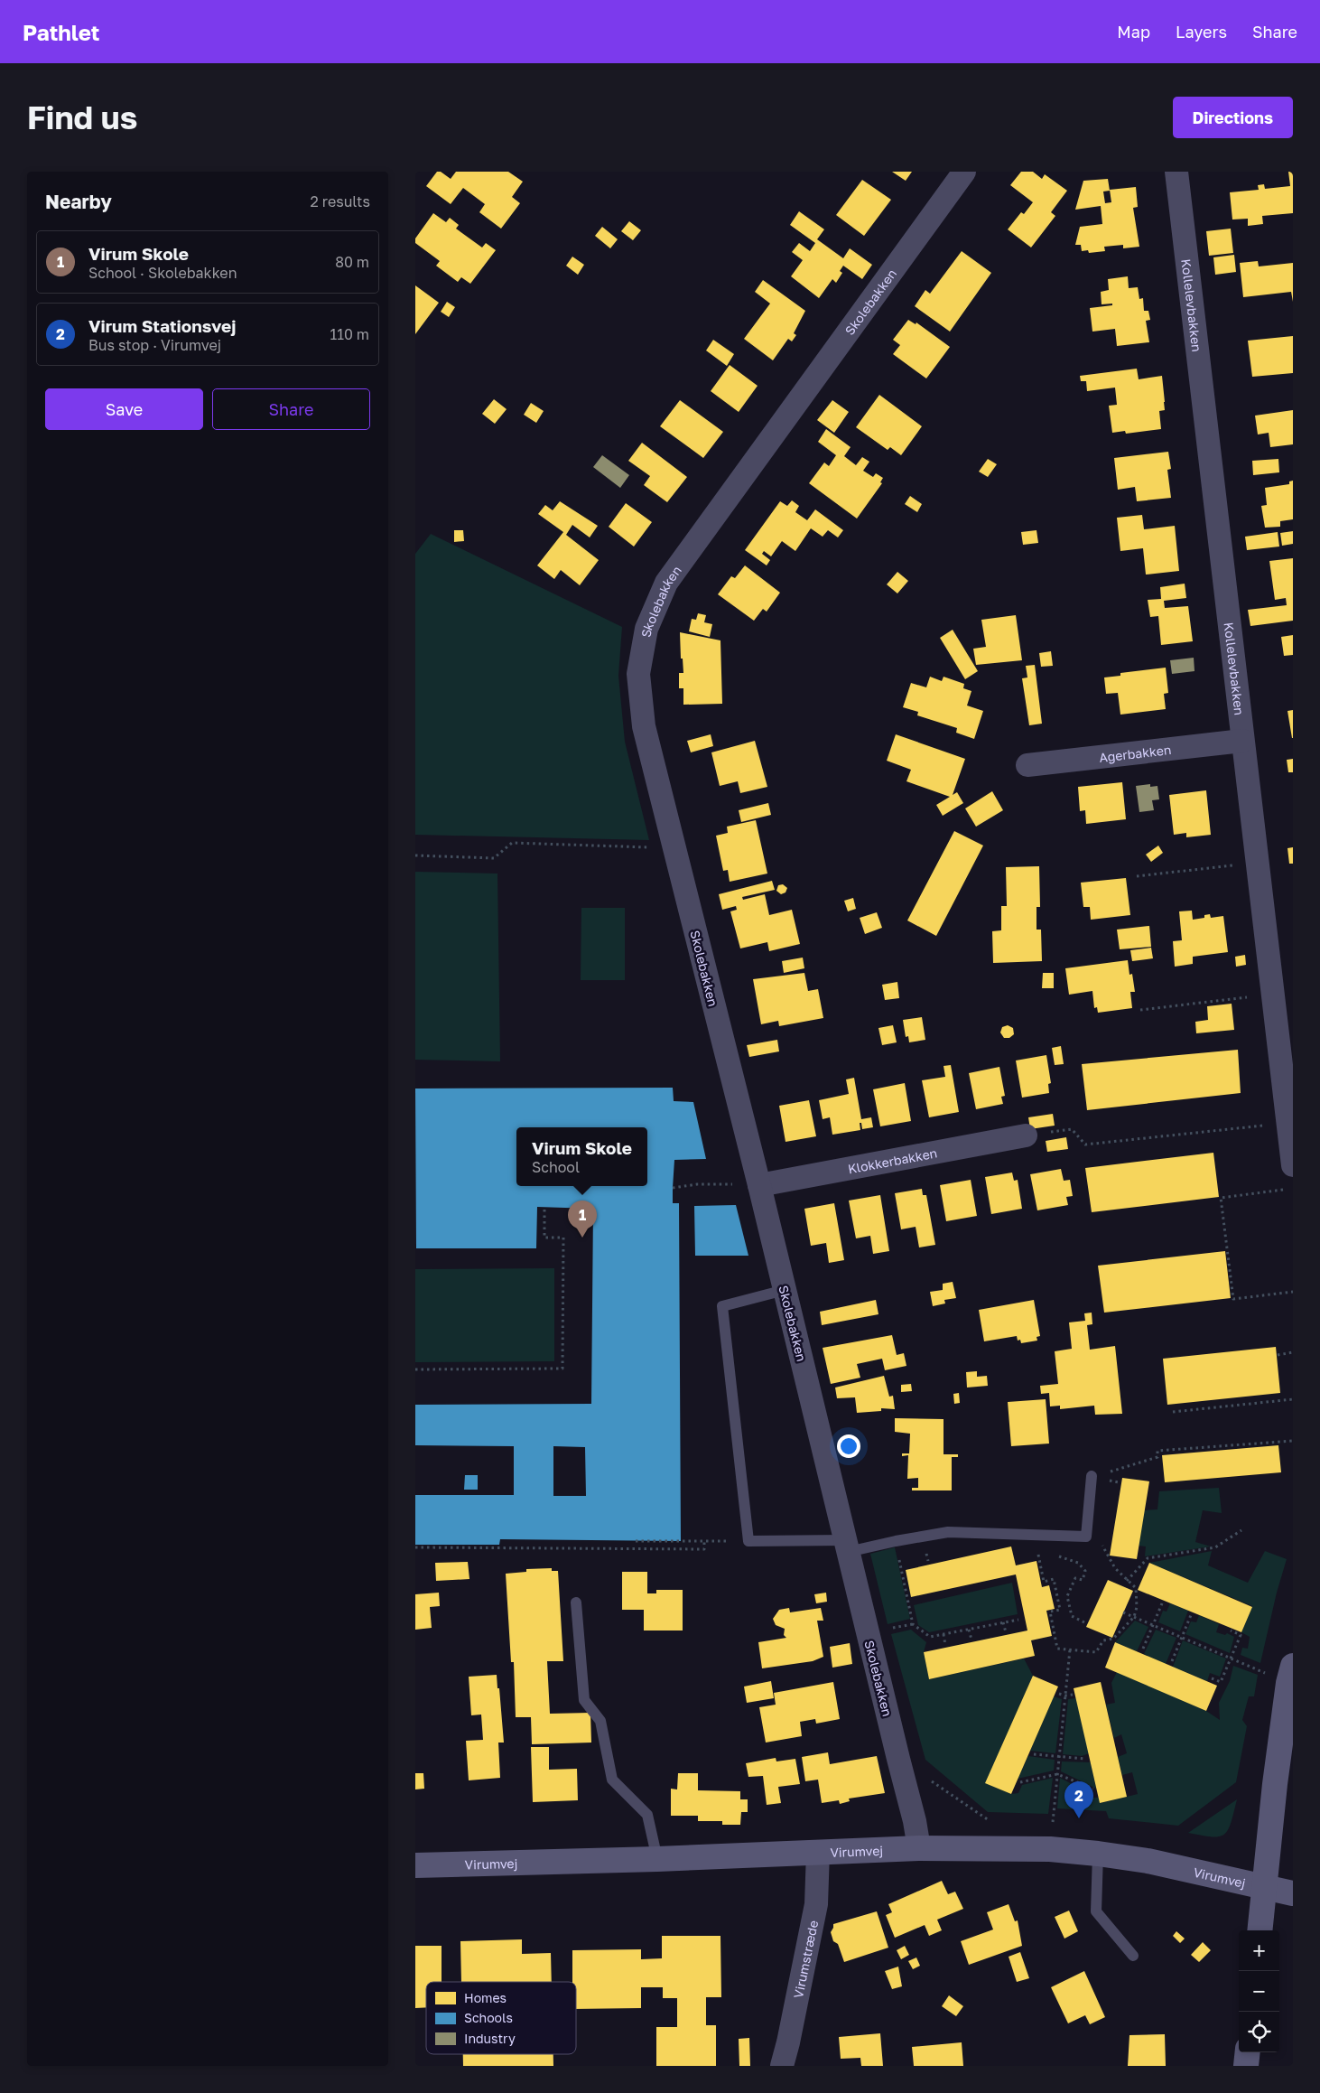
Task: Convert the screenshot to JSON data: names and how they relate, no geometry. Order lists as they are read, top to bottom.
{
  "streets": {
    "street": [
      "Skolebakken",
      "Kollelevbakken",
      "Agerbakken",
      "Klokkerbakken",
      "Virumvej",
      "Virumstræde"
    ]
  },
  "crossings": [
    ["Skolebakken", "Klokkerbakken"],
    ["Skolebakken", "Virumvej"],
    ["Kollelevbakken", "Agerbakken"],
    ["Virumvej", "Virumstræde"]
  ],
  "legend": ["Homes", "Schools", "Industry"],
  "page": {
    "header": "Pathlet",
    "nav": ["Map", "Layers", "Share"],
    "buttons": [
      "Directions",
      ["Save", "Share"]
    ],
    "title": "Find us",
    "heading": ["Nearby", "2 results"],
    "list": [
      {
        "mark": "1",
        "name": "Virum Skole",
        "note": "School · Skolebakken",
        "value": "80 m"
      },
      {
        "mark": "2",
        "name": "Virum Stationsvej",
        "note": "Bus stop · Virumvej",
        "value": "110 m"
      }
    ],
    "popup": ["Virum Skole", "School"],
    "pins": ["1", "2"],
    "map_buttons": ["+", "−"]
  }
}
